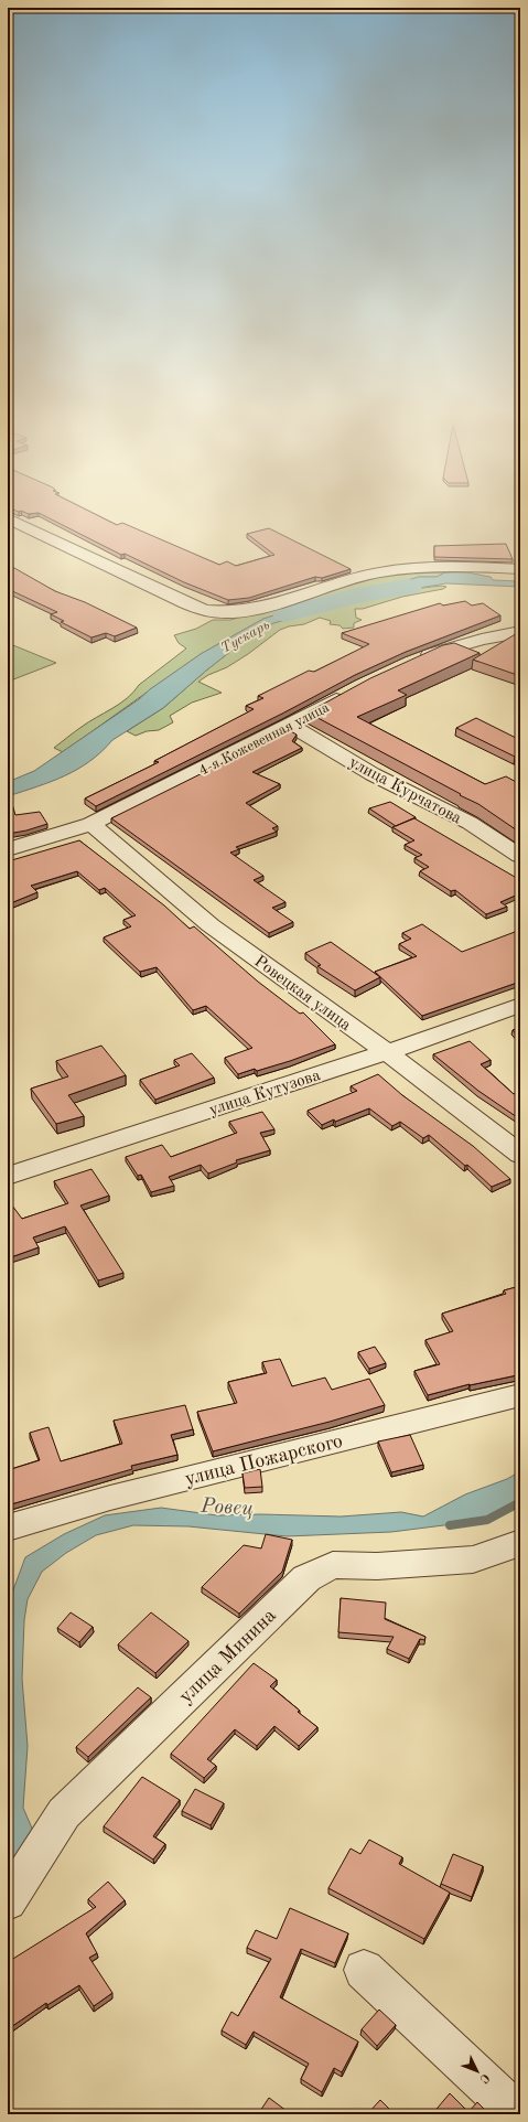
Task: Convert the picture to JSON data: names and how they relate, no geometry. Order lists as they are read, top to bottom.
{
  "streets": {
    "street": [
      "4-я Кожевенная улица",
      "улица Курчатова",
      "Ровецкая улица",
      "улица Кутузова",
      "улица Пожарского",
      "улица Минина"
    ]
  },
  "crossings": [
    ["4-я Кожевенная улица", "улица Курчатова"],
    ["4-я Кожевенная улица", "Ровецкая улица"],
    ["Ровецкая улица", "улица Кутузова"]
  ],
  "water": ["Тускарь", "Ровец"],
  "north": "bottom right"
}
